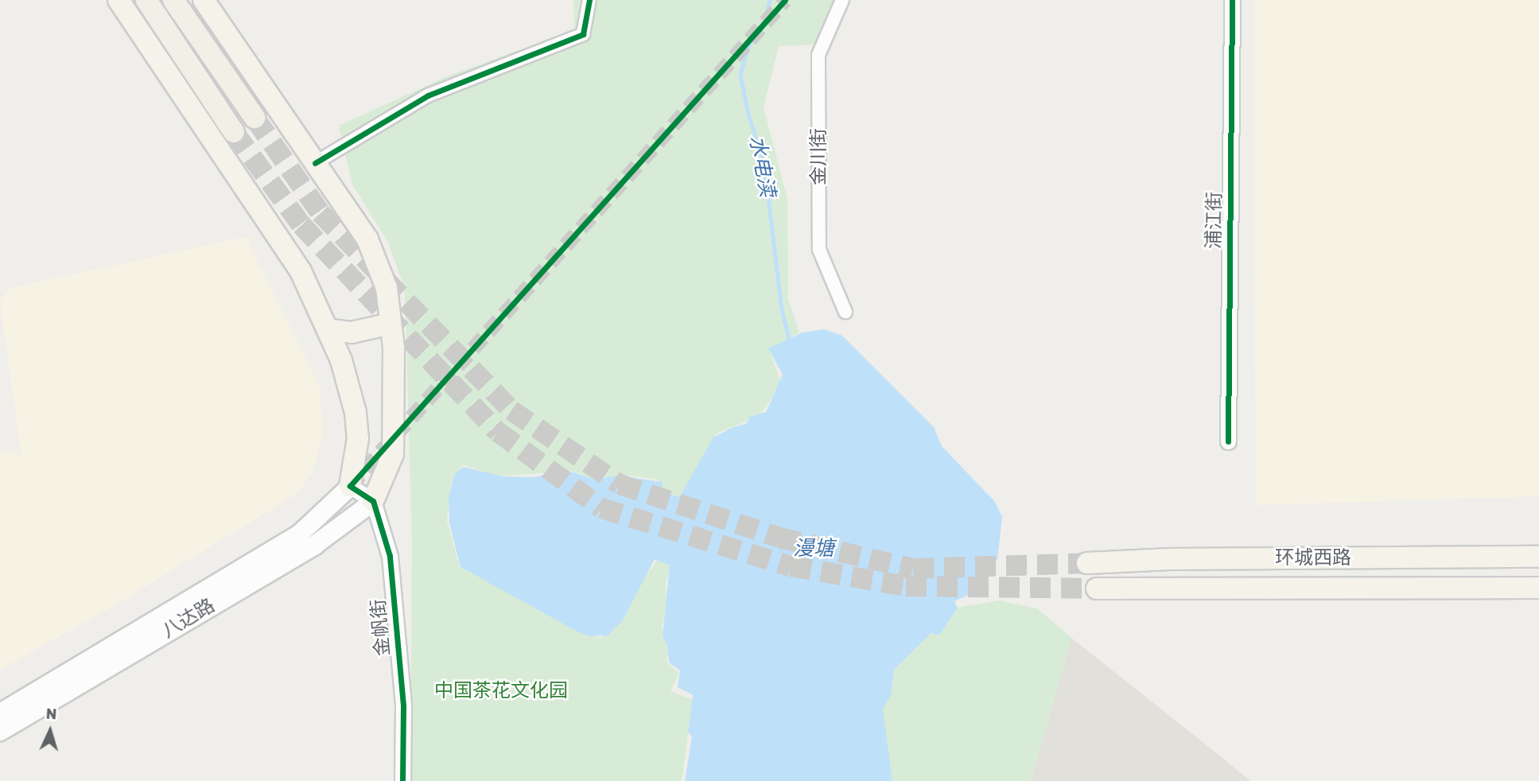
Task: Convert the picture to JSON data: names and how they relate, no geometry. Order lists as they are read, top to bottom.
{
  "streets": {
    "main road": ["环城西路", "八达路"],
    "street": ["金川街", "浦江街", "金帆街"]
  },
  "crossings": [
    ["八达路", "金帆街"]
  ],
  "water": ["水电渎", "漫塘"],
  "parks": ["中国茶花文化园"],
  "north": "top"
}
